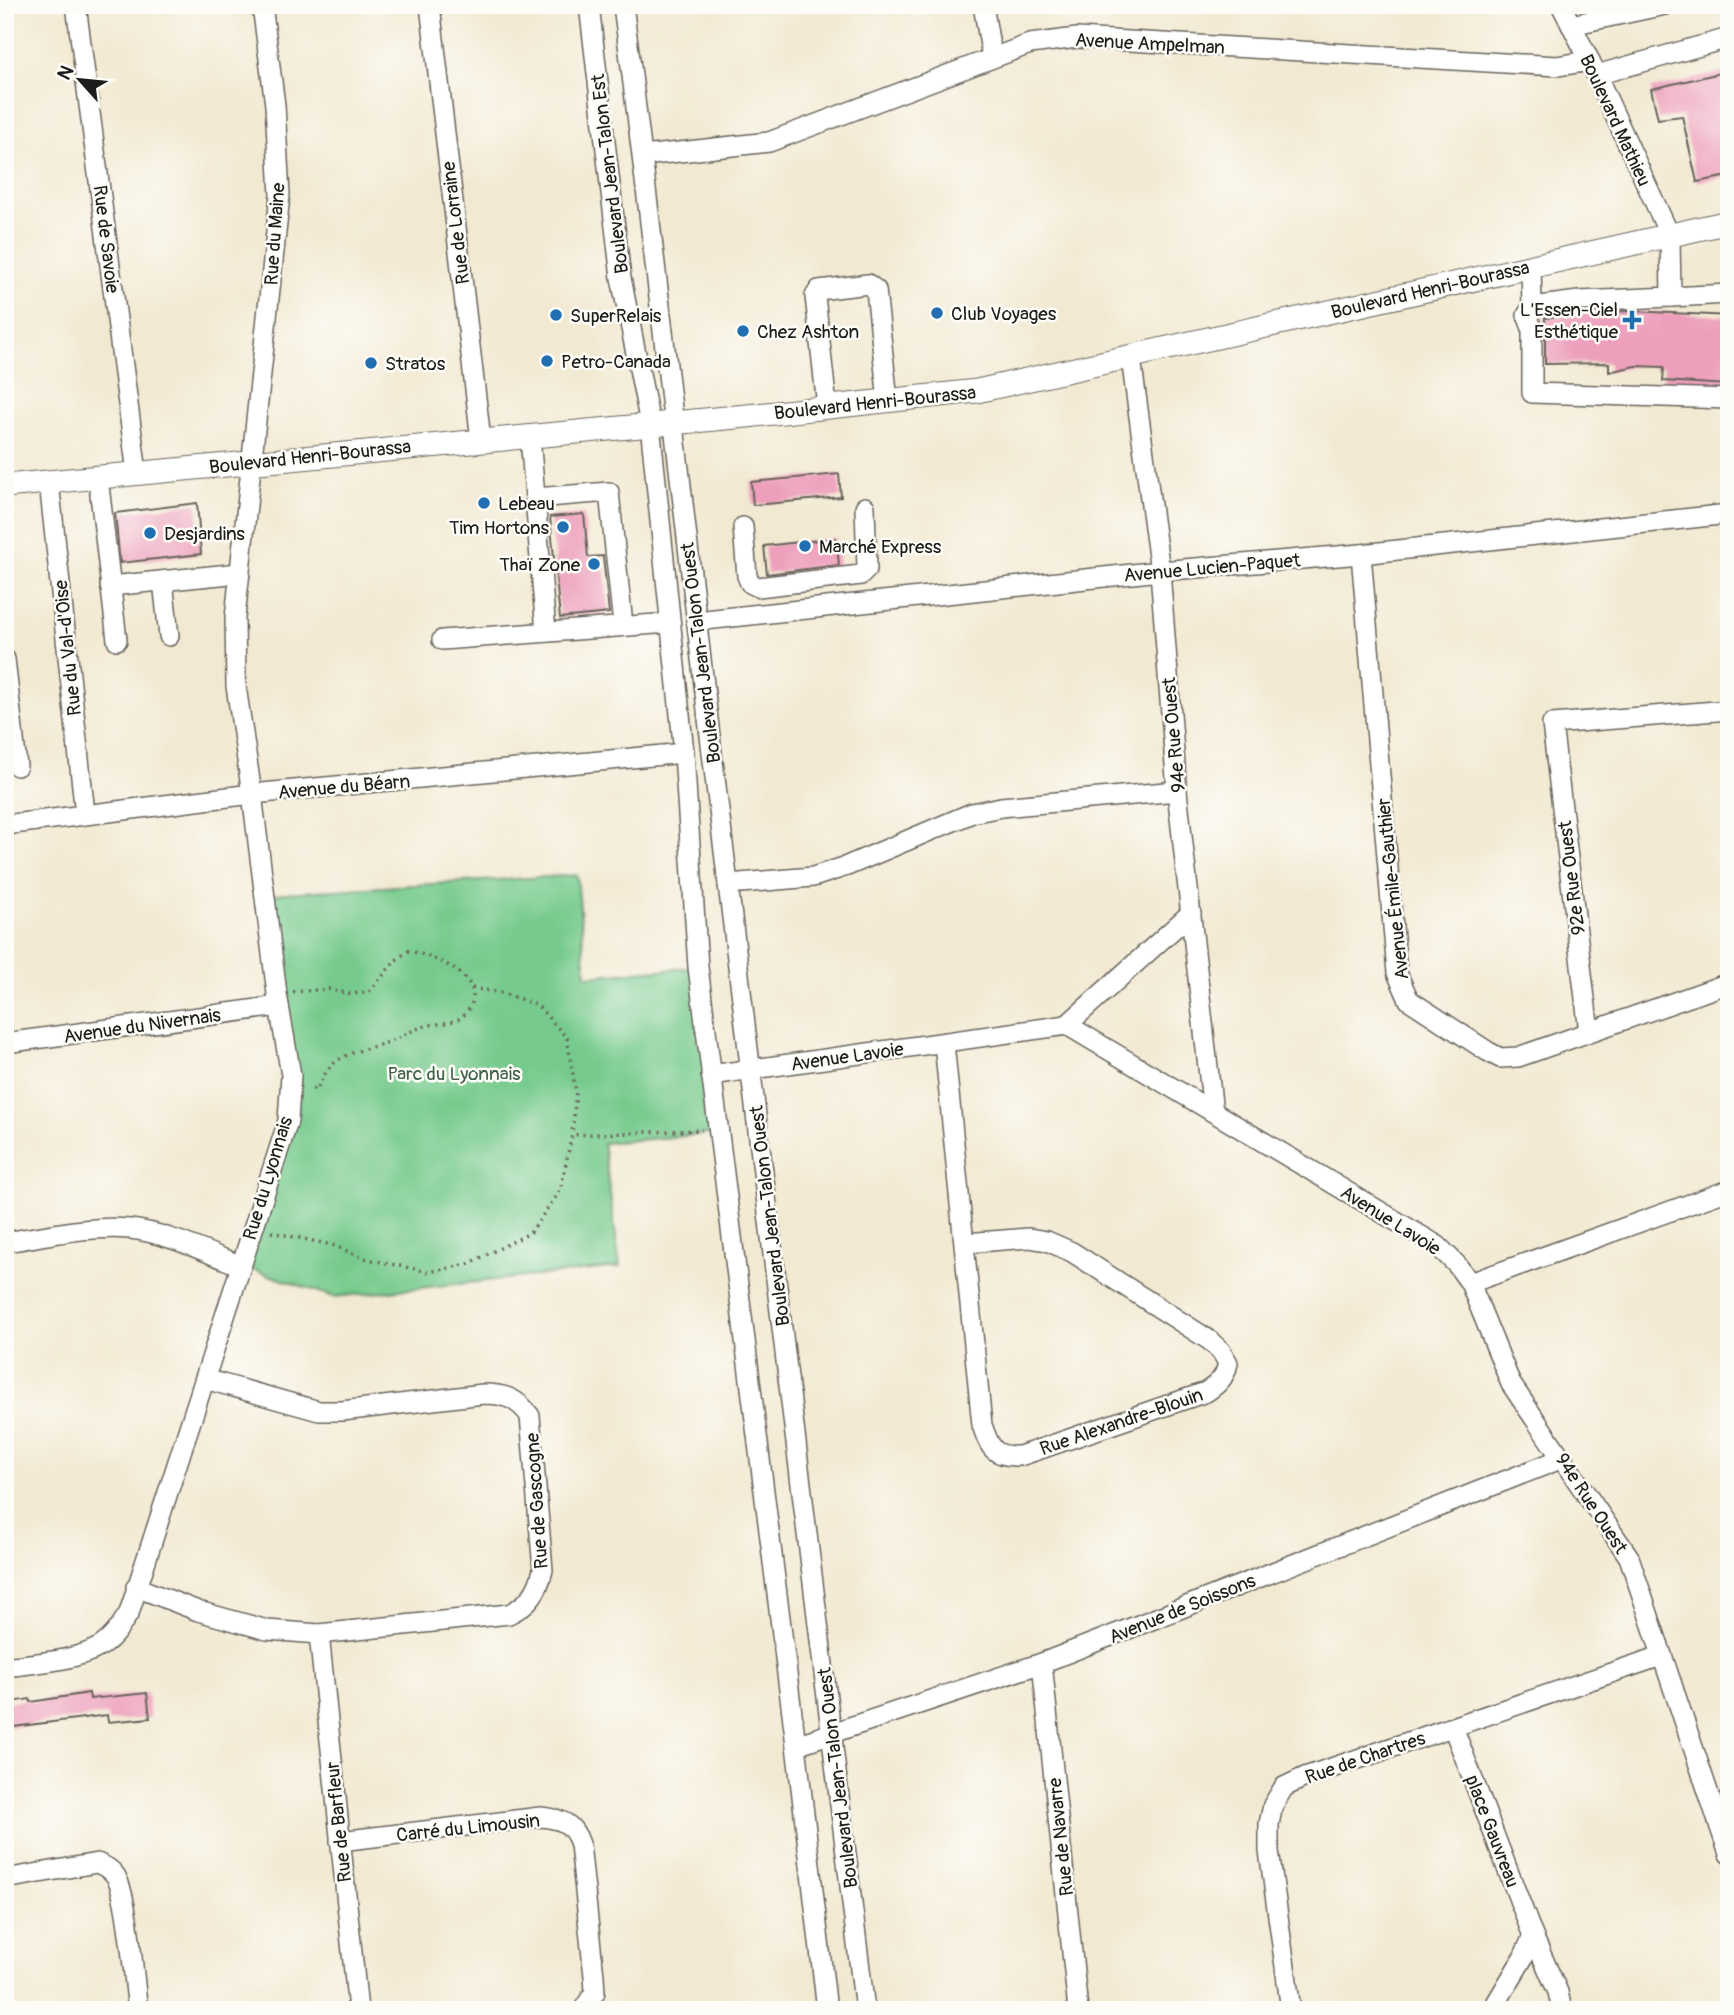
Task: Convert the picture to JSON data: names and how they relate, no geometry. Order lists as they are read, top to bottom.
{
  "streets": {
    "main road": ["Boulevard Henri-Bourassa"],
    "street": [
      "Avenue Ampelman",
      "Boulevard Mathieu",
      "Boulevard Jean-Talon Est",
      "Rue de Lorraine",
      "Rue du Maine",
      "Rue de Savoie",
      "Avenue Lucien-Paquet",
      "Rue du Val-d'Oise",
      "Boulevard Jean-Talon Ouest",
      "94e Rue Ouest",
      "Avenue du Béarn",
      "92e Rue Ouest",
      "Avenue Émile-Gauthier",
      "Avenue du Nivernais",
      "Avenue Lavoie",
      "Rue du Lyonnais",
      "Rue Alexandre-Blouin",
      "Rue de Gascogne",
      "Avenue de Soissons",
      "Rue de Chartres",
      "Rue de Barfleur",
      "Carré du Limousin",
      "place Gauvreau",
      "Rue de Navarre"
    ]
  },
  "crossings": [
    ["Avenue Ampelman", "Boulevard Mathieu"],
    ["Avenue Ampelman", "Boulevard Jean-Talon Est"],
    ["Boulevard Mathieu", "Boulevard Henri-Bourassa"],
    ["Boulevard Jean-Talon Est", "Boulevard Henri-Bourassa"],
    ["Boulevard Jean-Talon Est", "Boulevard Jean-Talon Ouest"],
    ["Rue de Lorraine", "Boulevard Henri-Bourassa"],
    ["Rue du Maine", "Boulevard Henri-Bourassa"],
    ["Rue du Maine", "Rue du Lyonnais"],
    ["Rue de Savoie", "Boulevard Henri-Bourassa"],
    ["Boulevard Henri-Bourassa", "Rue du Val-d'Oise"],
    ["Boulevard Henri-Bourassa", "Boulevard Jean-Talon Ouest"],
    ["Boulevard Henri-Bourassa", "94e Rue Ouest"],
    ["Boulevard Henri-Bourassa", "Rue du Lyonnais"],
    ["Avenue Lucien-Paquet", "Boulevard Jean-Talon Ouest"],
    ["Avenue Lucien-Paquet", "94e Rue Ouest"],
    ["Avenue Lucien-Paquet", "Avenue Émile-Gauthier"],
    ["Rue du Val-d'Oise", "Avenue du Béarn"],
    ["Boulevard Jean-Talon Ouest", "Avenue du Béarn"],
    ["Boulevard Jean-Talon Ouest", "Avenue Lavoie"],
    ["Boulevard Jean-Talon Ouest", "Avenue de Soissons"],
    ["94e Rue Ouest", "Avenue Lavoie"],
    ["94e Rue Ouest", "Avenue de Soissons"],
    ["94e Rue Ouest", "Rue de Chartres"],
    ["Avenue du Béarn", "Rue du Lyonnais"],
    ["92e Rue Ouest", "Avenue Émile-Gauthier"],
    ["Avenue du Nivernais", "Rue du Lyonnais"],
    ["Avenue Lavoie", "Rue Alexandre-Blouin"],
    ["Rue du Lyonnais", "Rue de Gascogne"],
    ["Rue de Gascogne", "Rue de Barfleur"],
    ["Avenue de Soissons", "Rue de Navarre"],
    ["Rue de Chartres", "place Gauvreau"],
    ["Rue de Barfleur", "Carré du Limousin"]
  ],
  "parks": ["Parc du Lyonnais"],
  "places": {
    "other": [
      "Club Voyages",
      "SuperRelais",
      "Chez Ashton",
      "Petro-Canada",
      "Stratos",
      "Lebeau",
      "Tim Hortons",
      "Desjardins",
      "Marché Express",
      "Thaï Zone"
    ],
    "health": ["L'Essen-Ciel Esthétique"]
  },
  "north": "top left"
}
